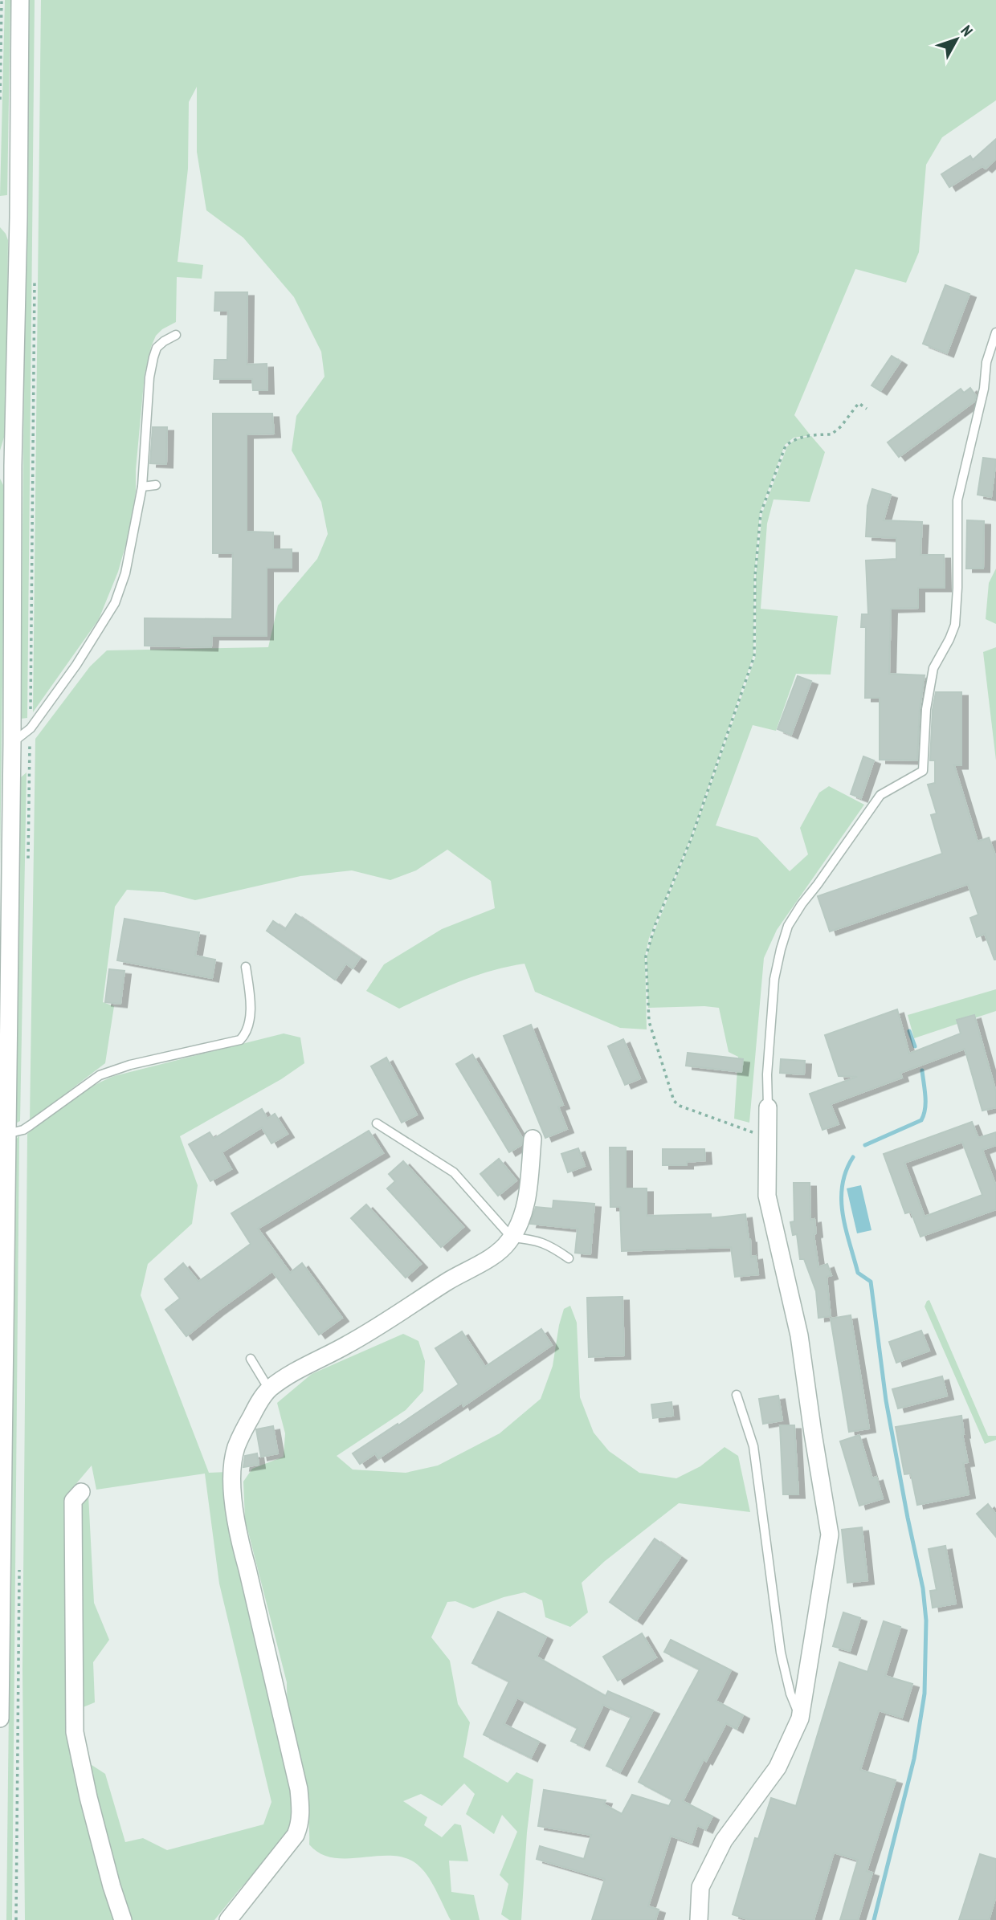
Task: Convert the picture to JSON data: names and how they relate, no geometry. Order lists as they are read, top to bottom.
{
  "north": "top right"
}
